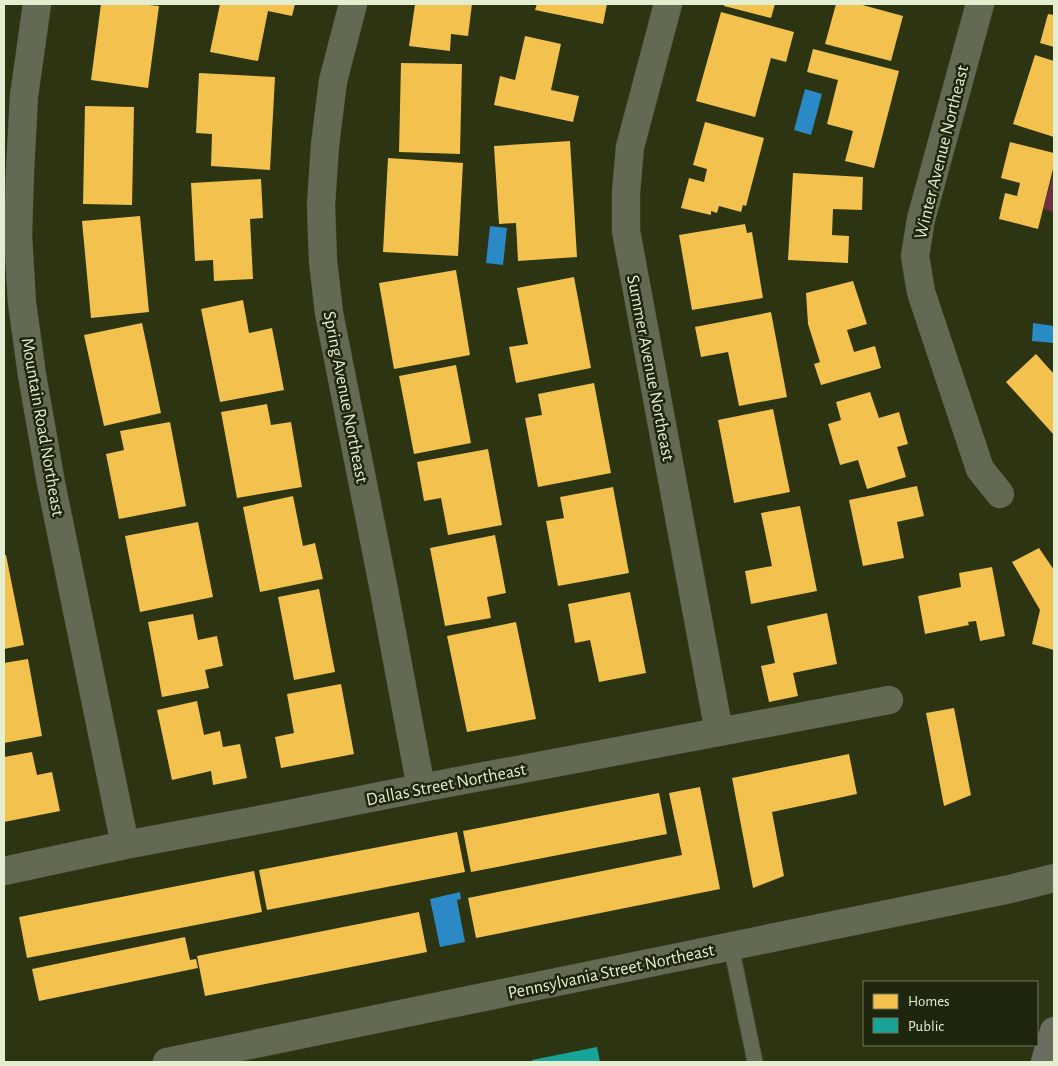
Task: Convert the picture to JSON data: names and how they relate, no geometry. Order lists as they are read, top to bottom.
{
  "streets": {
    "street": [
      "Winter Avenue Northeast",
      "Summer Avenue Northeast",
      "Spring Avenue Northeast",
      "Mountain Road Northeast",
      "Dallas Street Northeast",
      "Pennsylvania Street Northeast"
    ]
  },
  "crossings": [
    ["Summer Avenue Northeast", "Dallas Street Northeast"],
    ["Spring Avenue Northeast", "Dallas Street Northeast"],
    ["Mountain Road Northeast", "Dallas Street Northeast"]
  ],
  "legend": ["Homes", "Public"]
}
